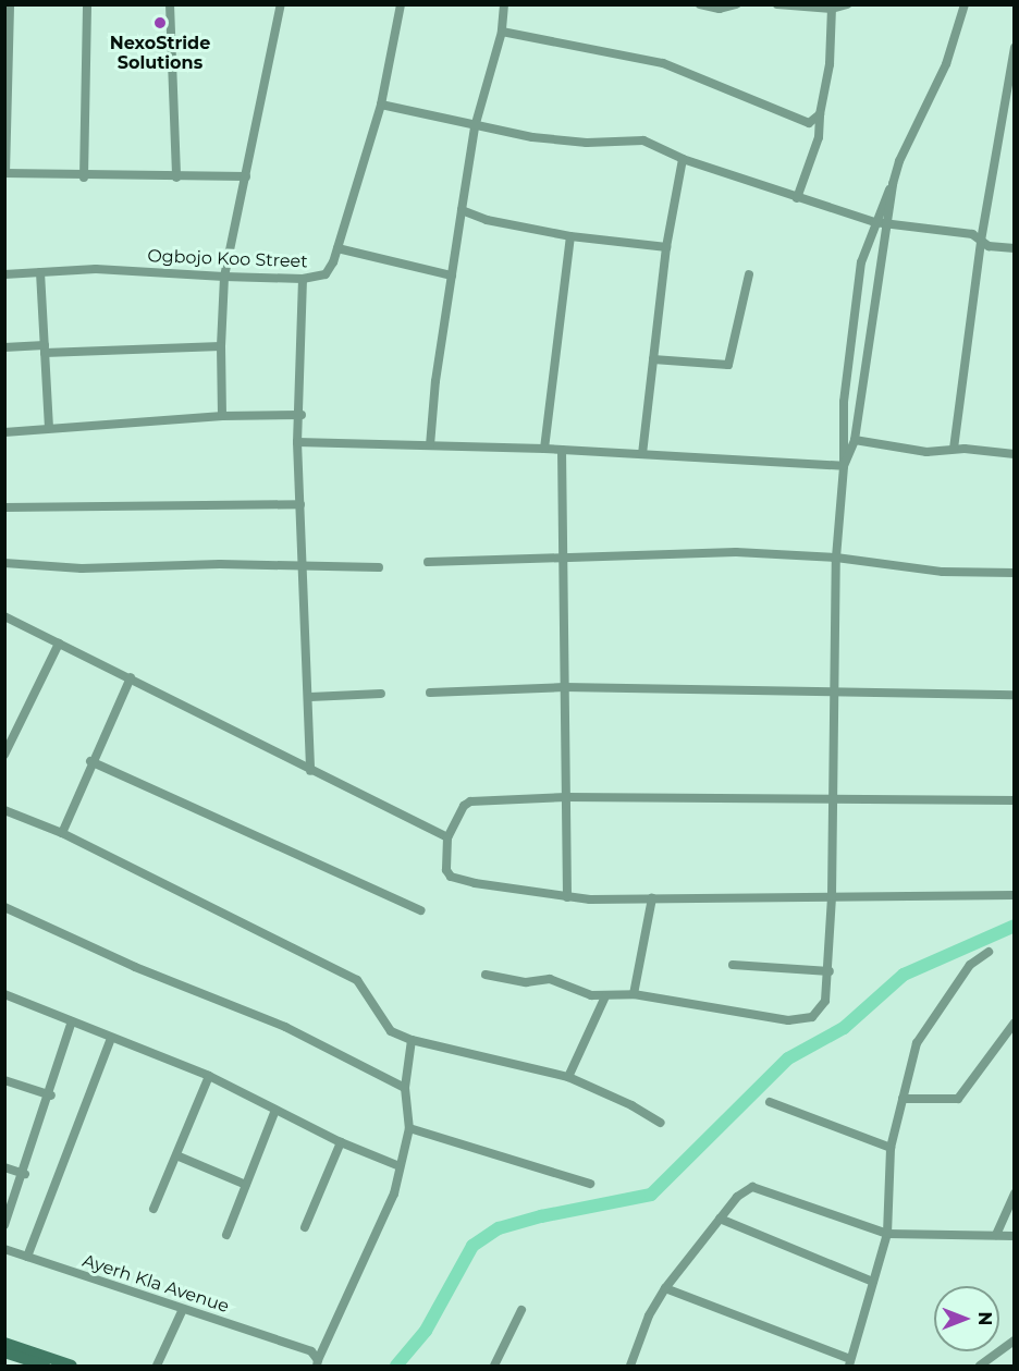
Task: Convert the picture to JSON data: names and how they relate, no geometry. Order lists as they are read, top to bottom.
{
  "streets": {
    "street": ["Ogbojo Koo Street", "Ayerh Kla Avenue"]
  },
  "places": ["NexoStride Solutions"],
  "north": "right"
}
